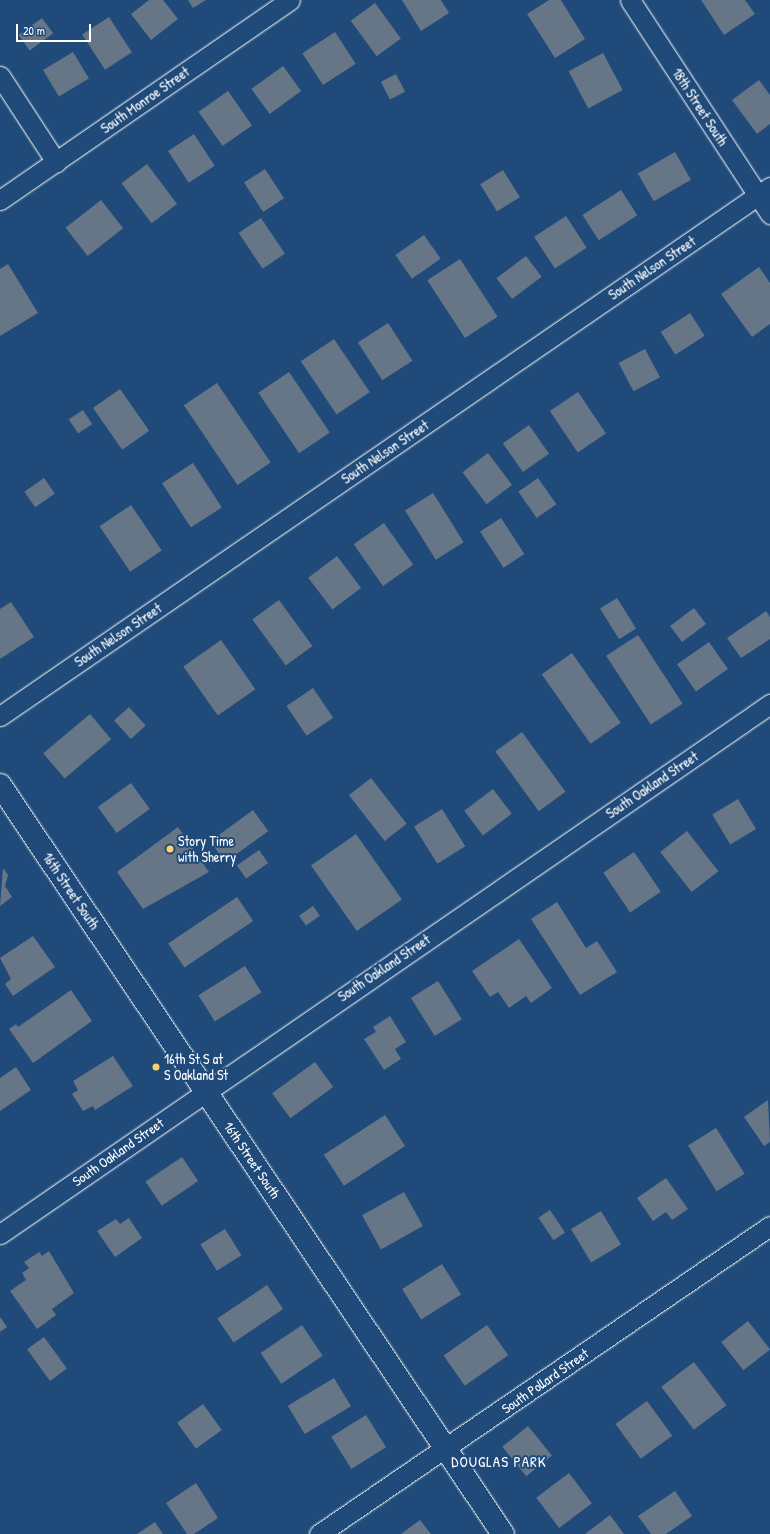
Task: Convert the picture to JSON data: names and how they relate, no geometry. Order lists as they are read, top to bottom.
{
  "streets": {
    "street": [
      "South Monroe Street",
      "18th Street South",
      "South Nelson Street",
      "South Oakland Street",
      "16th Street South",
      "South Pollard Street"
    ]
  },
  "crossings": [
    ["18th Street South", "South Nelson Street"],
    ["South Oakland Street", "16th Street South"],
    ["16th Street South", "South Pollard Street"]
  ],
  "districts": ["DOUGLAS PARK"],
  "places": ["Story Time with Sherry", "16th St S at S Oakland St"],
  "scale_bar": "20 m"
}
